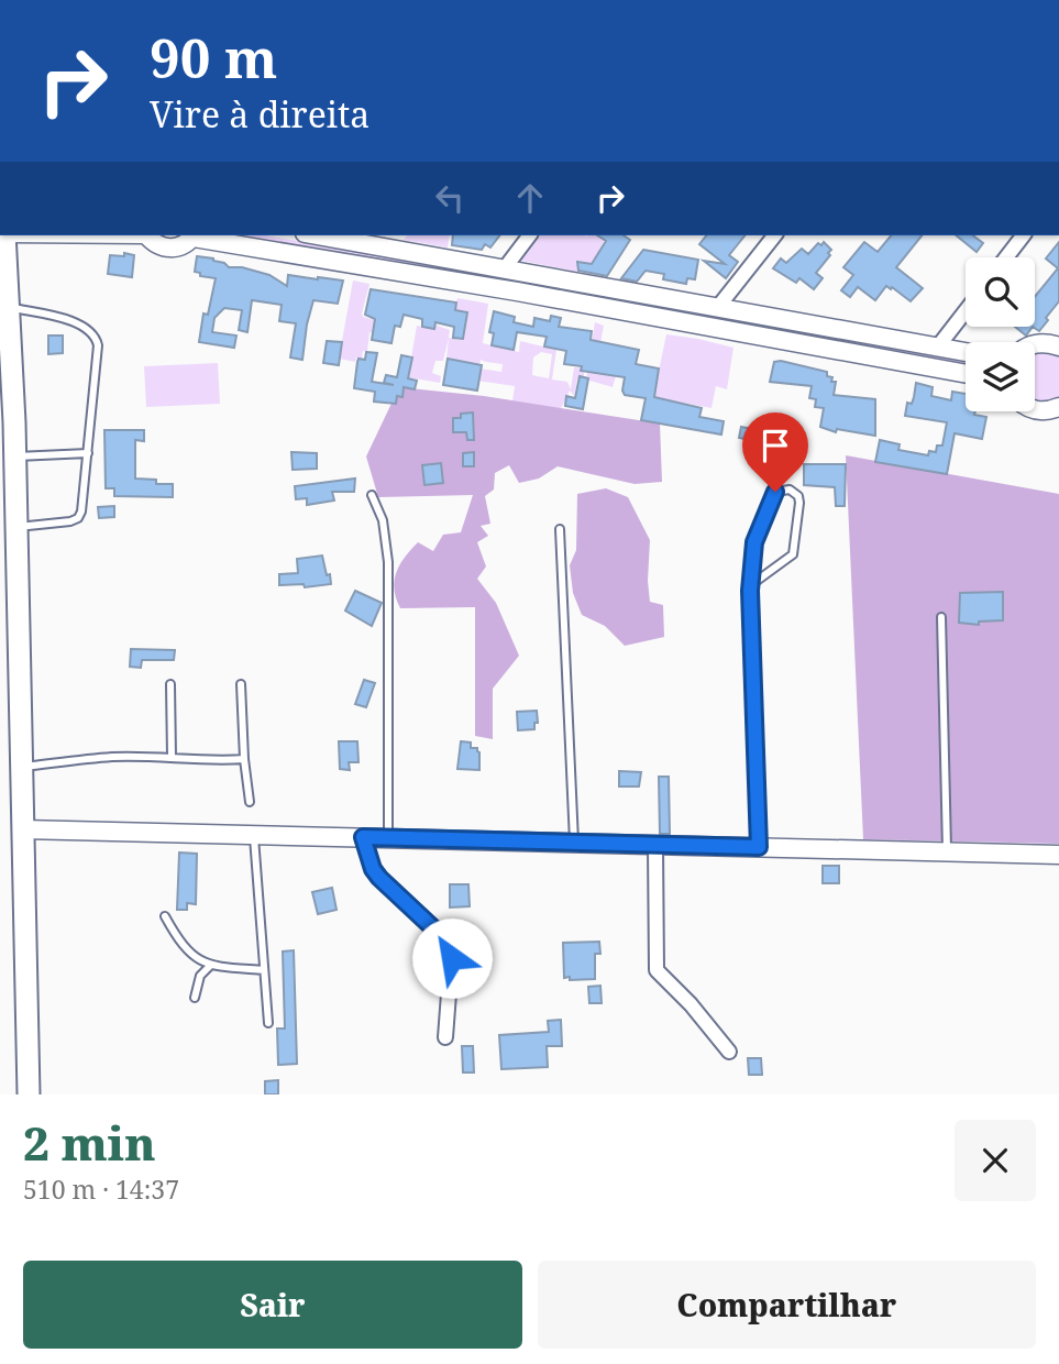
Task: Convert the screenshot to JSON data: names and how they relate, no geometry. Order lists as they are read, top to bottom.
{
  "page": {
    "turn": ["90 m", "Vire à direita"],
    "heading": ["2 min", "510 m · 14:37"],
    "buttons": ["Sair", "Compartilhar"]
  }
}
